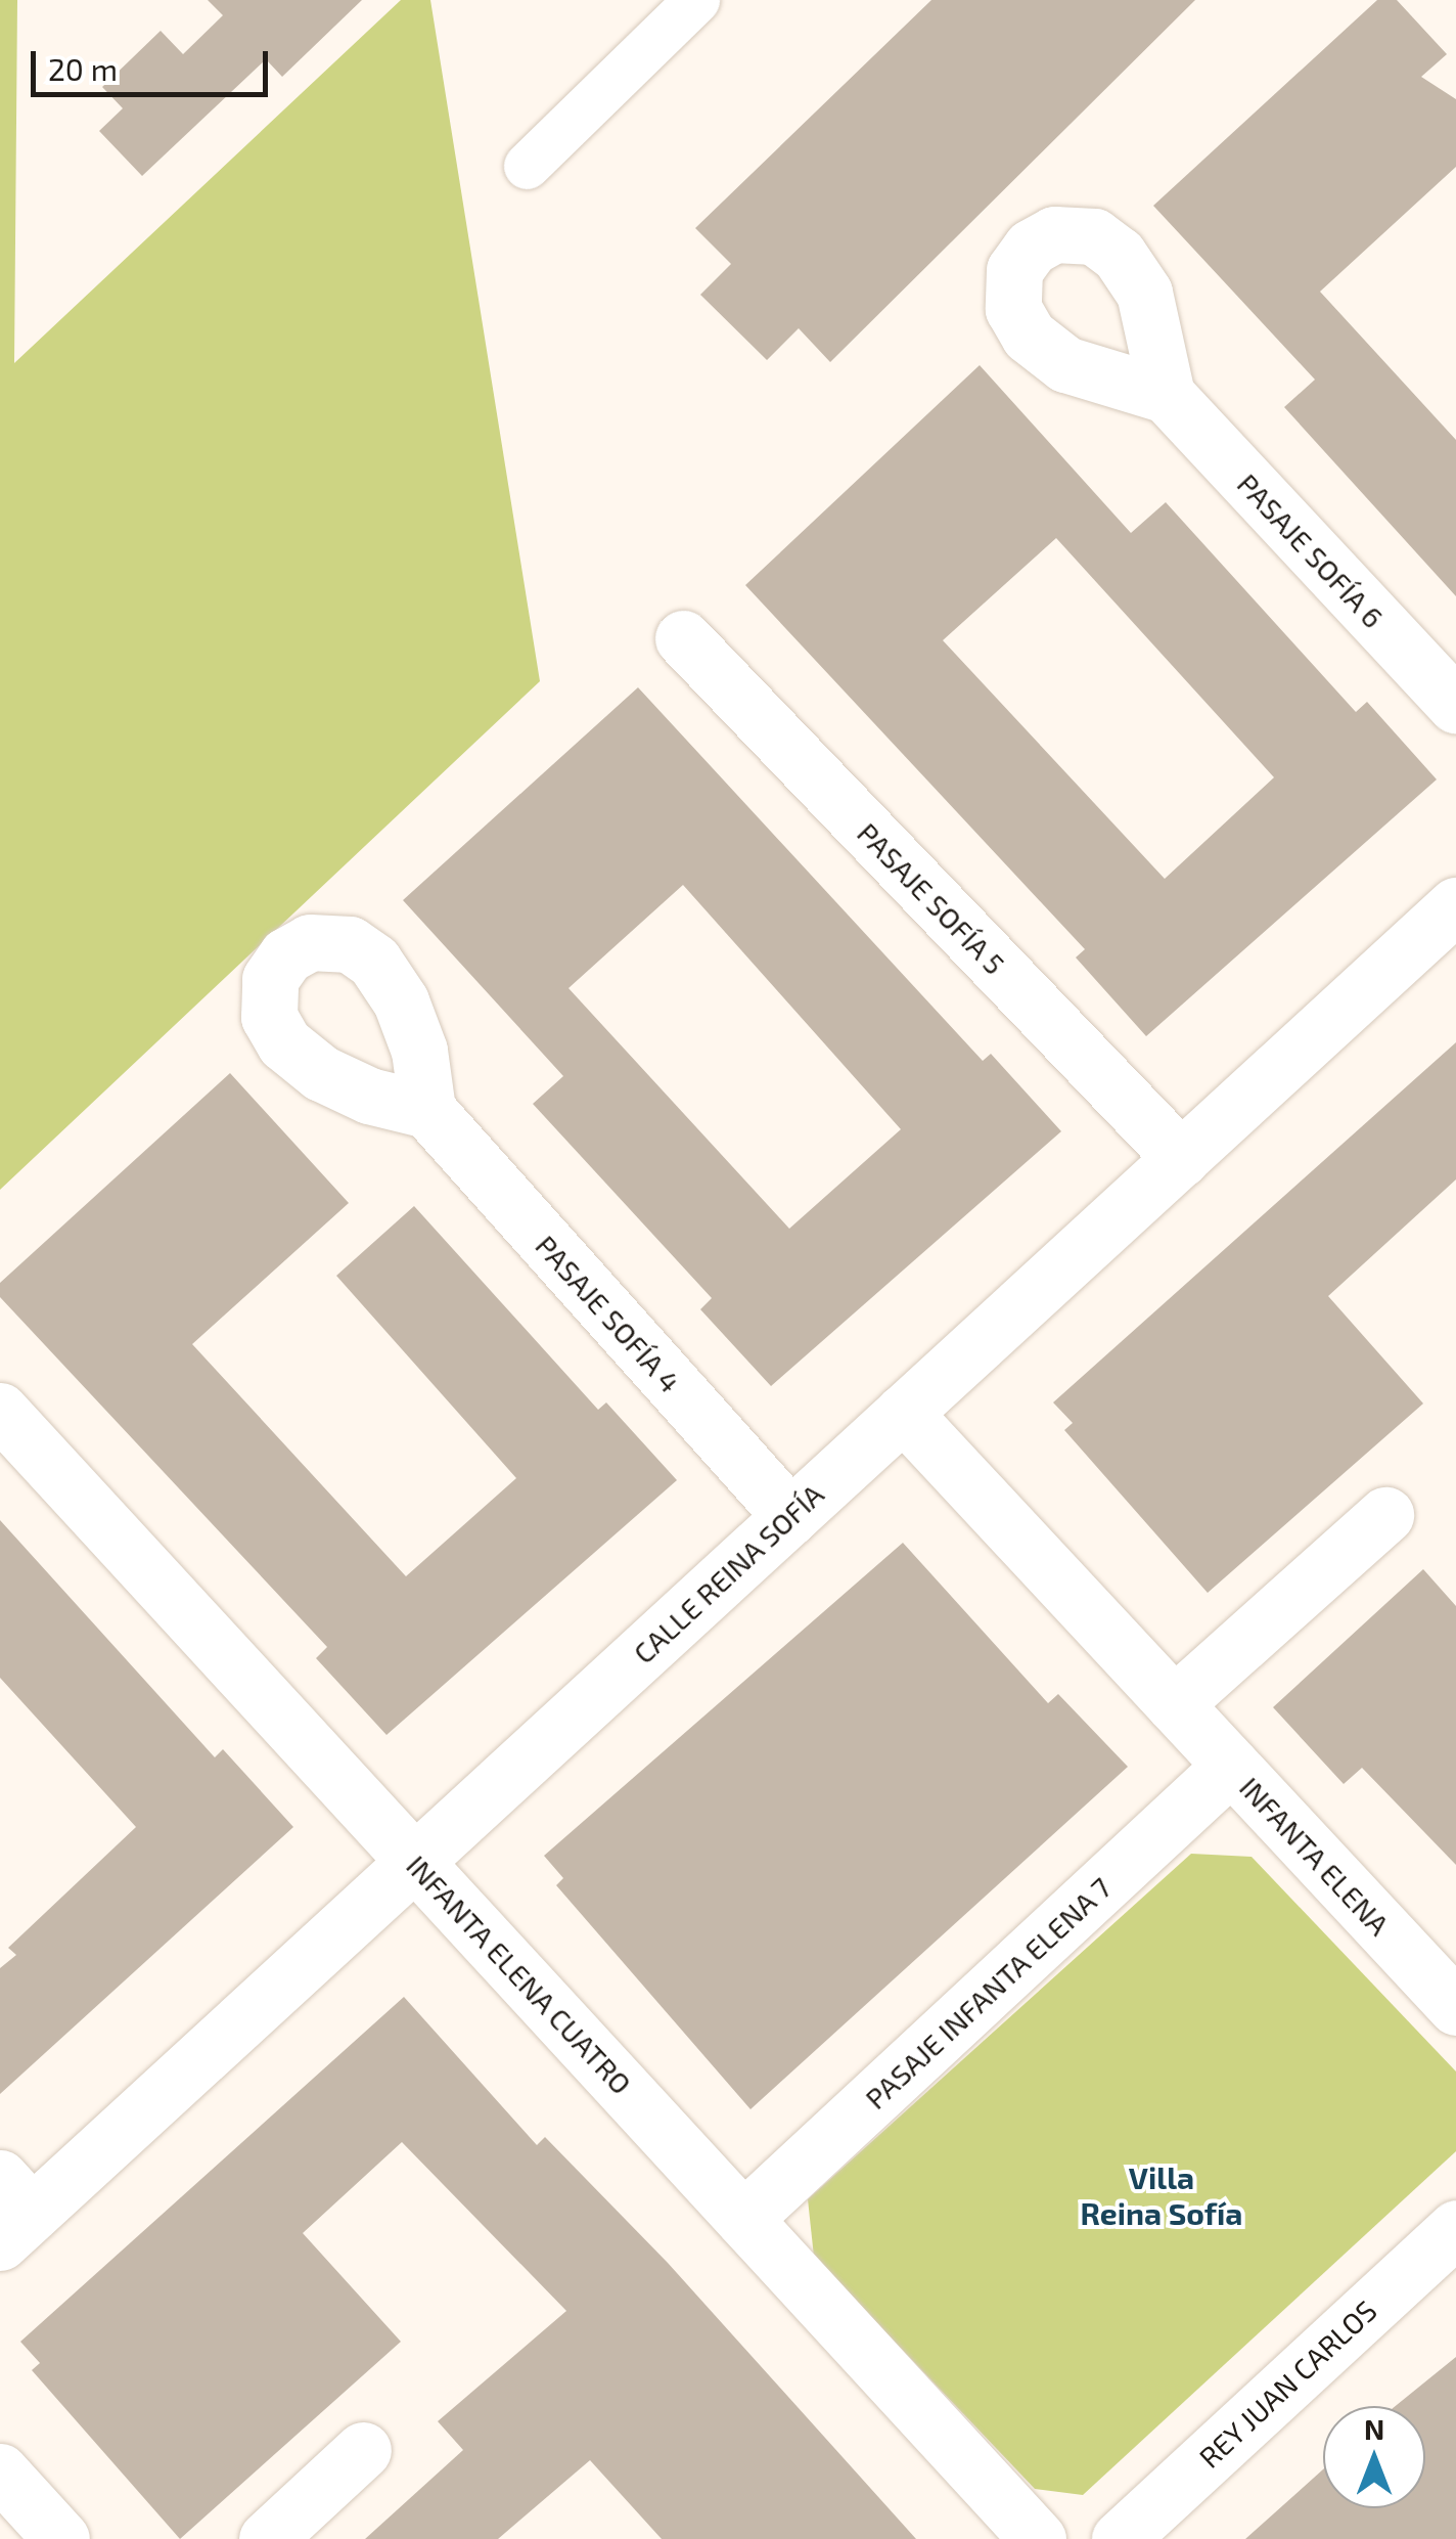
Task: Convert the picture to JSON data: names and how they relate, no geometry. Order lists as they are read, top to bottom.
{
  "streets": {
    "street": [
      "PASAJE SOFÍA 6",
      "PASAJE SOFÍA 5",
      "PASAJE SOFÍA 4",
      "CALLE REINA SOFÍA",
      "INFANTA ELENA",
      "INFANTA ELENA CUATRO",
      "PASAJE INFANTA ELENA 7",
      "REY JUAN CARLOS"
    ]
  },
  "crossings": [
    ["PASAJE SOFÍA 5", "CALLE REINA SOFÍA"],
    ["PASAJE SOFÍA 4", "CALLE REINA SOFÍA"],
    ["CALLE REINA SOFÍA", "INFANTA ELENA"],
    ["CALLE REINA SOFÍA", "INFANTA ELENA CUATRO"],
    ["INFANTA ELENA", "PASAJE INFANTA ELENA 7"],
    ["INFANTA ELENA CUATRO", "PASAJE INFANTA ELENA 7"]
  ],
  "districts": ["Villa Reina Sofía"],
  "scale_bar": "20 m",
  "north": "top"
}
